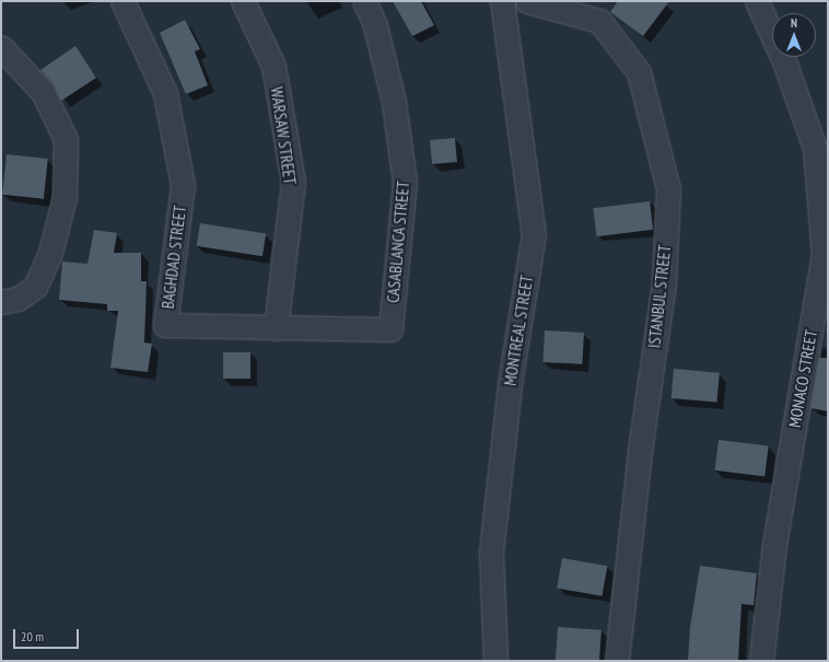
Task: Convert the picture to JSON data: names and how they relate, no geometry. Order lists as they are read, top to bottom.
{
  "streets": {
    "street": [
      "WARSAW STREET",
      "CASABLANCA STREET",
      "BAGHDAD STREET",
      "ISTANBUL STREET",
      "MONTREAL STREET",
      "MONACO STREET"
    ]
  },
  "crossings": [
    ["WARSAW STREET", "BAGHDAD STREET"],
    ["CASABLANCA STREET", "BAGHDAD STREET"]
  ],
  "scale_bar": "20 m",
  "north": "top"
}
